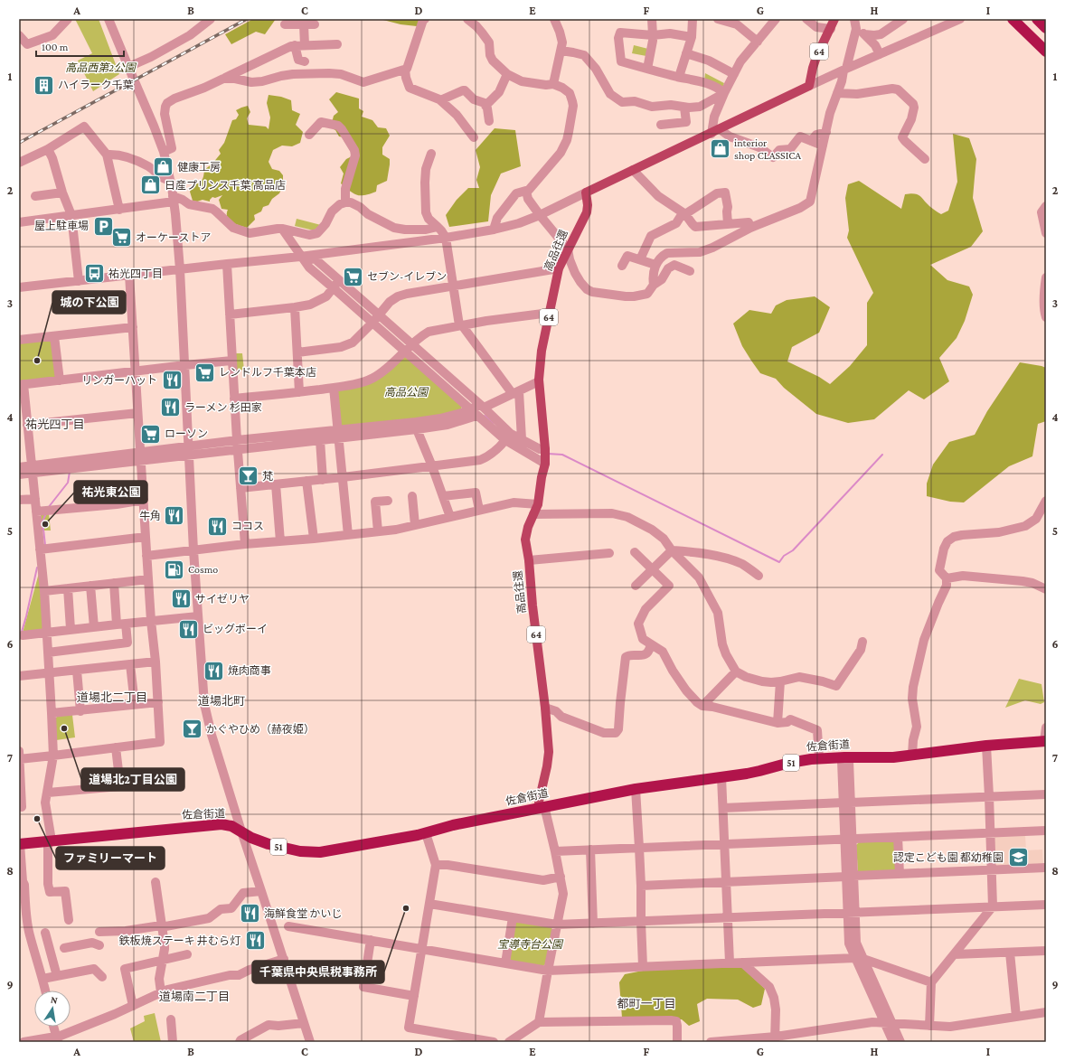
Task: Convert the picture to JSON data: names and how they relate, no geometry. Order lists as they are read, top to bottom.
{
  "streets": {
    "highway": ["佐倉街道", "51"],
    "main road": ["64", "高品往還"]
  },
  "crossings": [
    ["64", "高品往還"],
    ["高品往還", "佐倉街道"]
  ],
  "districts": [
    "祐光四丁目",
    "道場北二丁目",
    "道場北町",
    "道場南二丁目",
    "都町一丁目"
  ],
  "parks": ["高品西第2公園", "高品公園", "宝導寺台公園"],
  "places": {
    "building": ["ハイラーク千葉"],
    "shop": ["interior shop CLASSICA", "健康工房", "日産プリンス千葉 高品店"],
    "parking": ["屋上駐車場"],
    "supermarket": [
      "オーケーストア",
      "セブン-イレブン",
      "レンドルフ千葉本店",
      "ローソン"
    ],
    "bus stop": ["祐光四丁目"],
    "other": [
      "城の下公園",
      "祐光東公園",
      "道場北2丁目公園",
      "ファミリーマート",
      "千葉県中央県税事務所"
    ],
    "restaurant": [
      "リンガーハット",
      "ラーメン 杉田家",
      "牛角",
      "ココス",
      "サイゼリヤ",
      "ビッグボーイ",
      "焼肉商事",
      "海鮮食堂 かいじ",
      "鉄板焼ステーキ 井むら灯"
    ],
    "bar": ["梵", "かぐやひめ（赫夜姫）"],
    "fuel station": ["Cosmo"],
    "school or university": ["認定こども園 都幼稚園"]
  },
  "scale_bar": "100 m",
  "north": "top",
  "grid": {
    "columns": [
      "A",
      "B",
      "C",
      "D",
      "E",
      "F",
      "G",
      "H",
      "I"
    ],
    "rows": [
      "1",
      "2",
      "3",
      "4",
      "5",
      "6",
      "7",
      "8",
      "9"
    ]
  }
}
